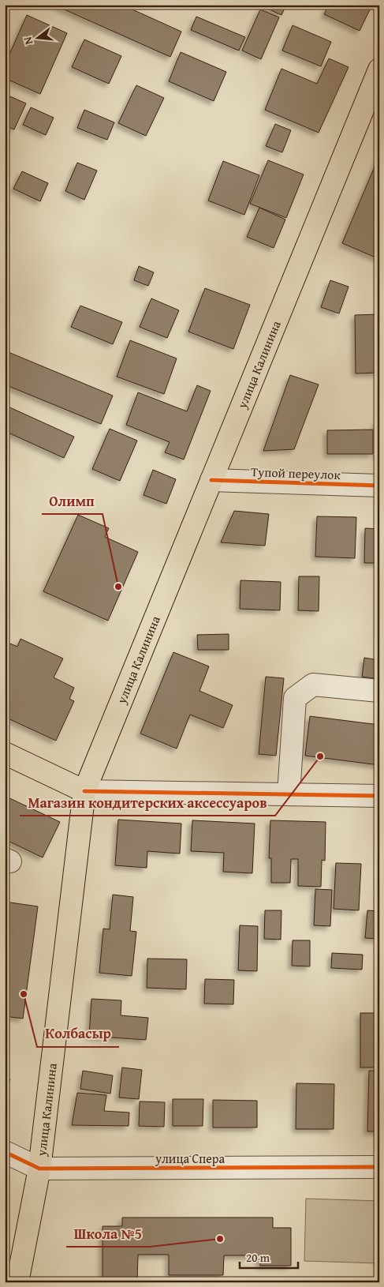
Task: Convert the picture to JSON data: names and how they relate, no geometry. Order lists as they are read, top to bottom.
{
  "streets": {
    "main road": ["улица Калинина"],
    "street": ["Тупой переулок", "улица Спера"]
  },
  "crossings": [
    ["улица Калинина", "Тупой переулок"],
    ["улица Калинина", "улица Спера"]
  ],
  "places": [
    "Олимп",
    "Магазин кондитерских аксессуаров",
    "Колбасыр",
    "Школа №5"
  ],
  "scale_bar": "20 m",
  "north": "left"
}
